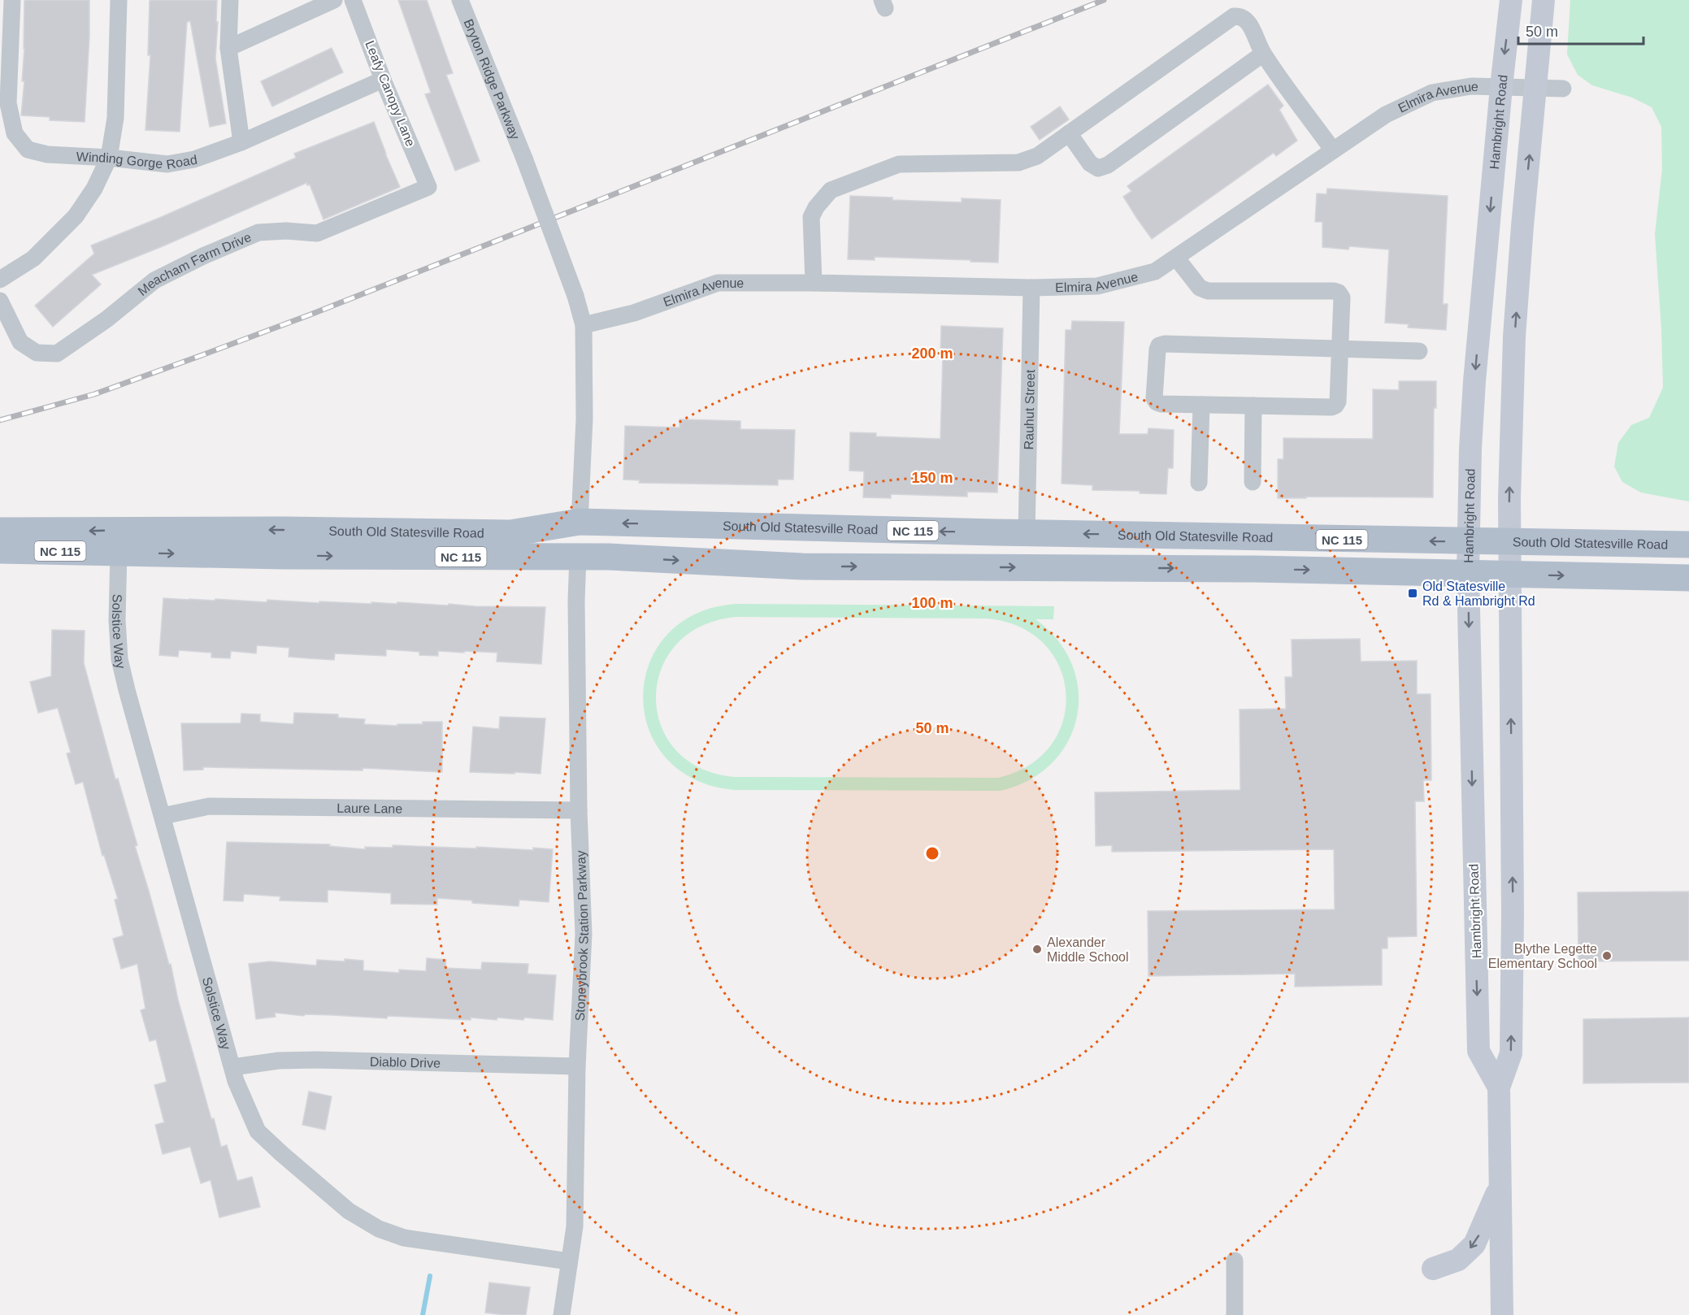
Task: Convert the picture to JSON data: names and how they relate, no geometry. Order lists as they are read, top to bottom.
{
  "streets": {
    "main road": ["Hambright Road", "South Old Statesville Road", "NC 115"],
    "street": [
      "Bryton Ridge Parkway",
      "Leafy Canopy Lane",
      "Elmira Avenue",
      "Winding Gorge Road",
      "Meacham Farm Drive",
      "Rauhut Street",
      "Solstice Way",
      "Laure Lane",
      "Stoneybrook Station Parkway",
      "Diablo Drive"
    ]
  },
  "crossings": [
    ["Bryton Ridge Parkway", "Elmira Avenue"],
    ["Bryton Ridge Parkway", "South Old Statesville Road"],
    ["Leafy Canopy Lane", "Winding Gorge Road"],
    ["Leafy Canopy Lane", "Meacham Farm Drive"],
    ["Elmira Avenue", "Hambright Road"],
    ["Elmira Avenue", "Rauhut Street"],
    ["Hambright Road", "South Old Statesville Road"],
    ["Rauhut Street", "South Old Statesville Road"],
    ["South Old Statesville Road", "Solstice Way"],
    ["South Old Statesville Road", "Stoneybrook Station Parkway"],
    ["Solstice Way", "Laure Lane"],
    ["Solstice Way", "Stoneybrook Station Parkway"],
    ["Solstice Way", "Diablo Drive"],
    ["Laure Lane", "Stoneybrook Station Parkway"],
    ["Stoneybrook Station Parkway", "Diablo Drive"]
  ],
  "places": {
    "transit": ["Old Statesville Rd & Hambright Rd"],
    "other": ["Alexander Middle School", "Blythe Legette Elementary School"]
  },
  "scale_bar": "50 m",
  "rings": [
    "200 m",
    "150 m",
    "100 m",
    "50 m"
  ]
}
